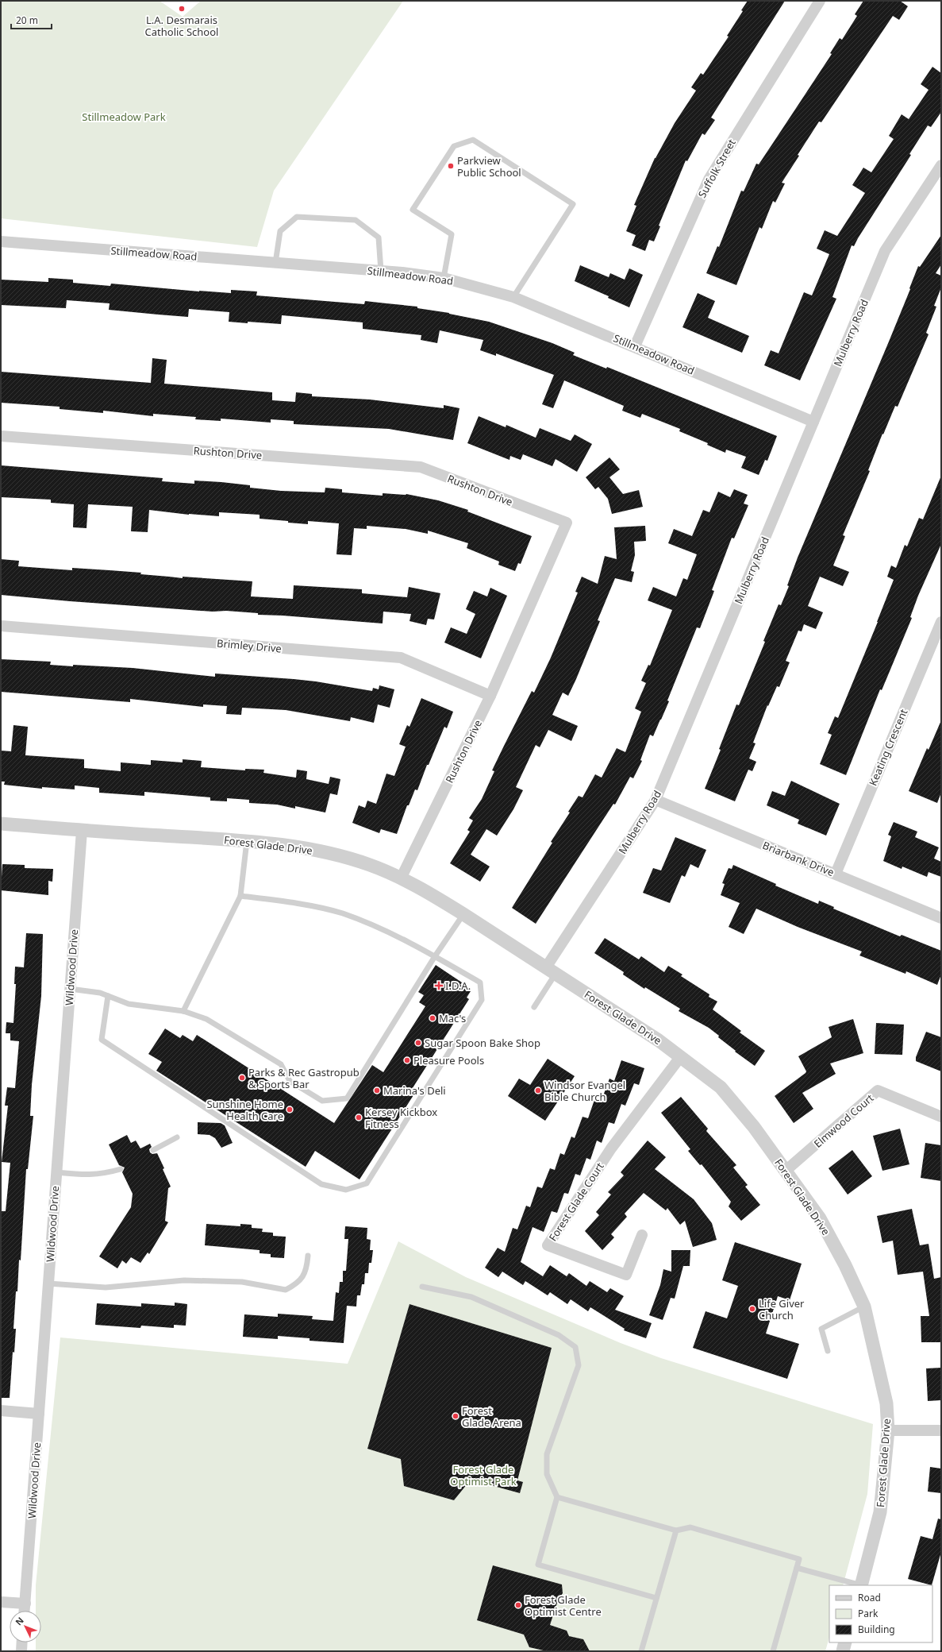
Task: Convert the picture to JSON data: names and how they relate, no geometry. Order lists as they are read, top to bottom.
{
  "streets": {
    "street": [
      "Suffolk Street",
      "Stillmeadow Road",
      "Mulberry Road",
      "Rushton Drive",
      "Brimley Drive",
      "Keating Crescent",
      "Forest Glade Drive",
      "Briarbank Drive",
      "Wildwood Drive",
      "Elmwood Court",
      "Forest Glade Court"
    ]
  },
  "crossings": [
    ["Suffolk Street", "Stillmeadow Road"],
    ["Stillmeadow Road", "Mulberry Road"],
    ["Mulberry Road", "Forest Glade Drive"],
    ["Mulberry Road", "Briarbank Drive"],
    ["Rushton Drive", "Brimley Drive"],
    ["Rushton Drive", "Forest Glade Drive"],
    ["Keating Crescent", "Briarbank Drive"],
    ["Forest Glade Drive", "Wildwood Drive"],
    ["Forest Glade Drive", "Elmwood Court"],
    ["Forest Glade Drive", "Forest Glade Court"]
  ],
  "parks": ["Stillmeadow Park", "Forest Glade Optimist Park"],
  "places": {
    "other": [
      "L.A. Desmarais Catholic School",
      "Parkview Public School",
      "Mac's",
      "Sugar Spoon Bake Shop",
      "Pleasure Pools",
      "Parks & Rec Gastropub & Sports Bar",
      "Marina's Deli",
      "Windsor Evangel Bible Church",
      "Sunshine Home Health Care",
      "Kersey Kickbox Fitness",
      "Life Giver Church",
      "Forest Glade Arena",
      "Forest Glade Optimist Centre"
    ],
    "health": ["I.D.A."]
  },
  "legend": ["Road", "Park", "Building"],
  "scale_bar": "20 m",
  "north": "top left"
}
